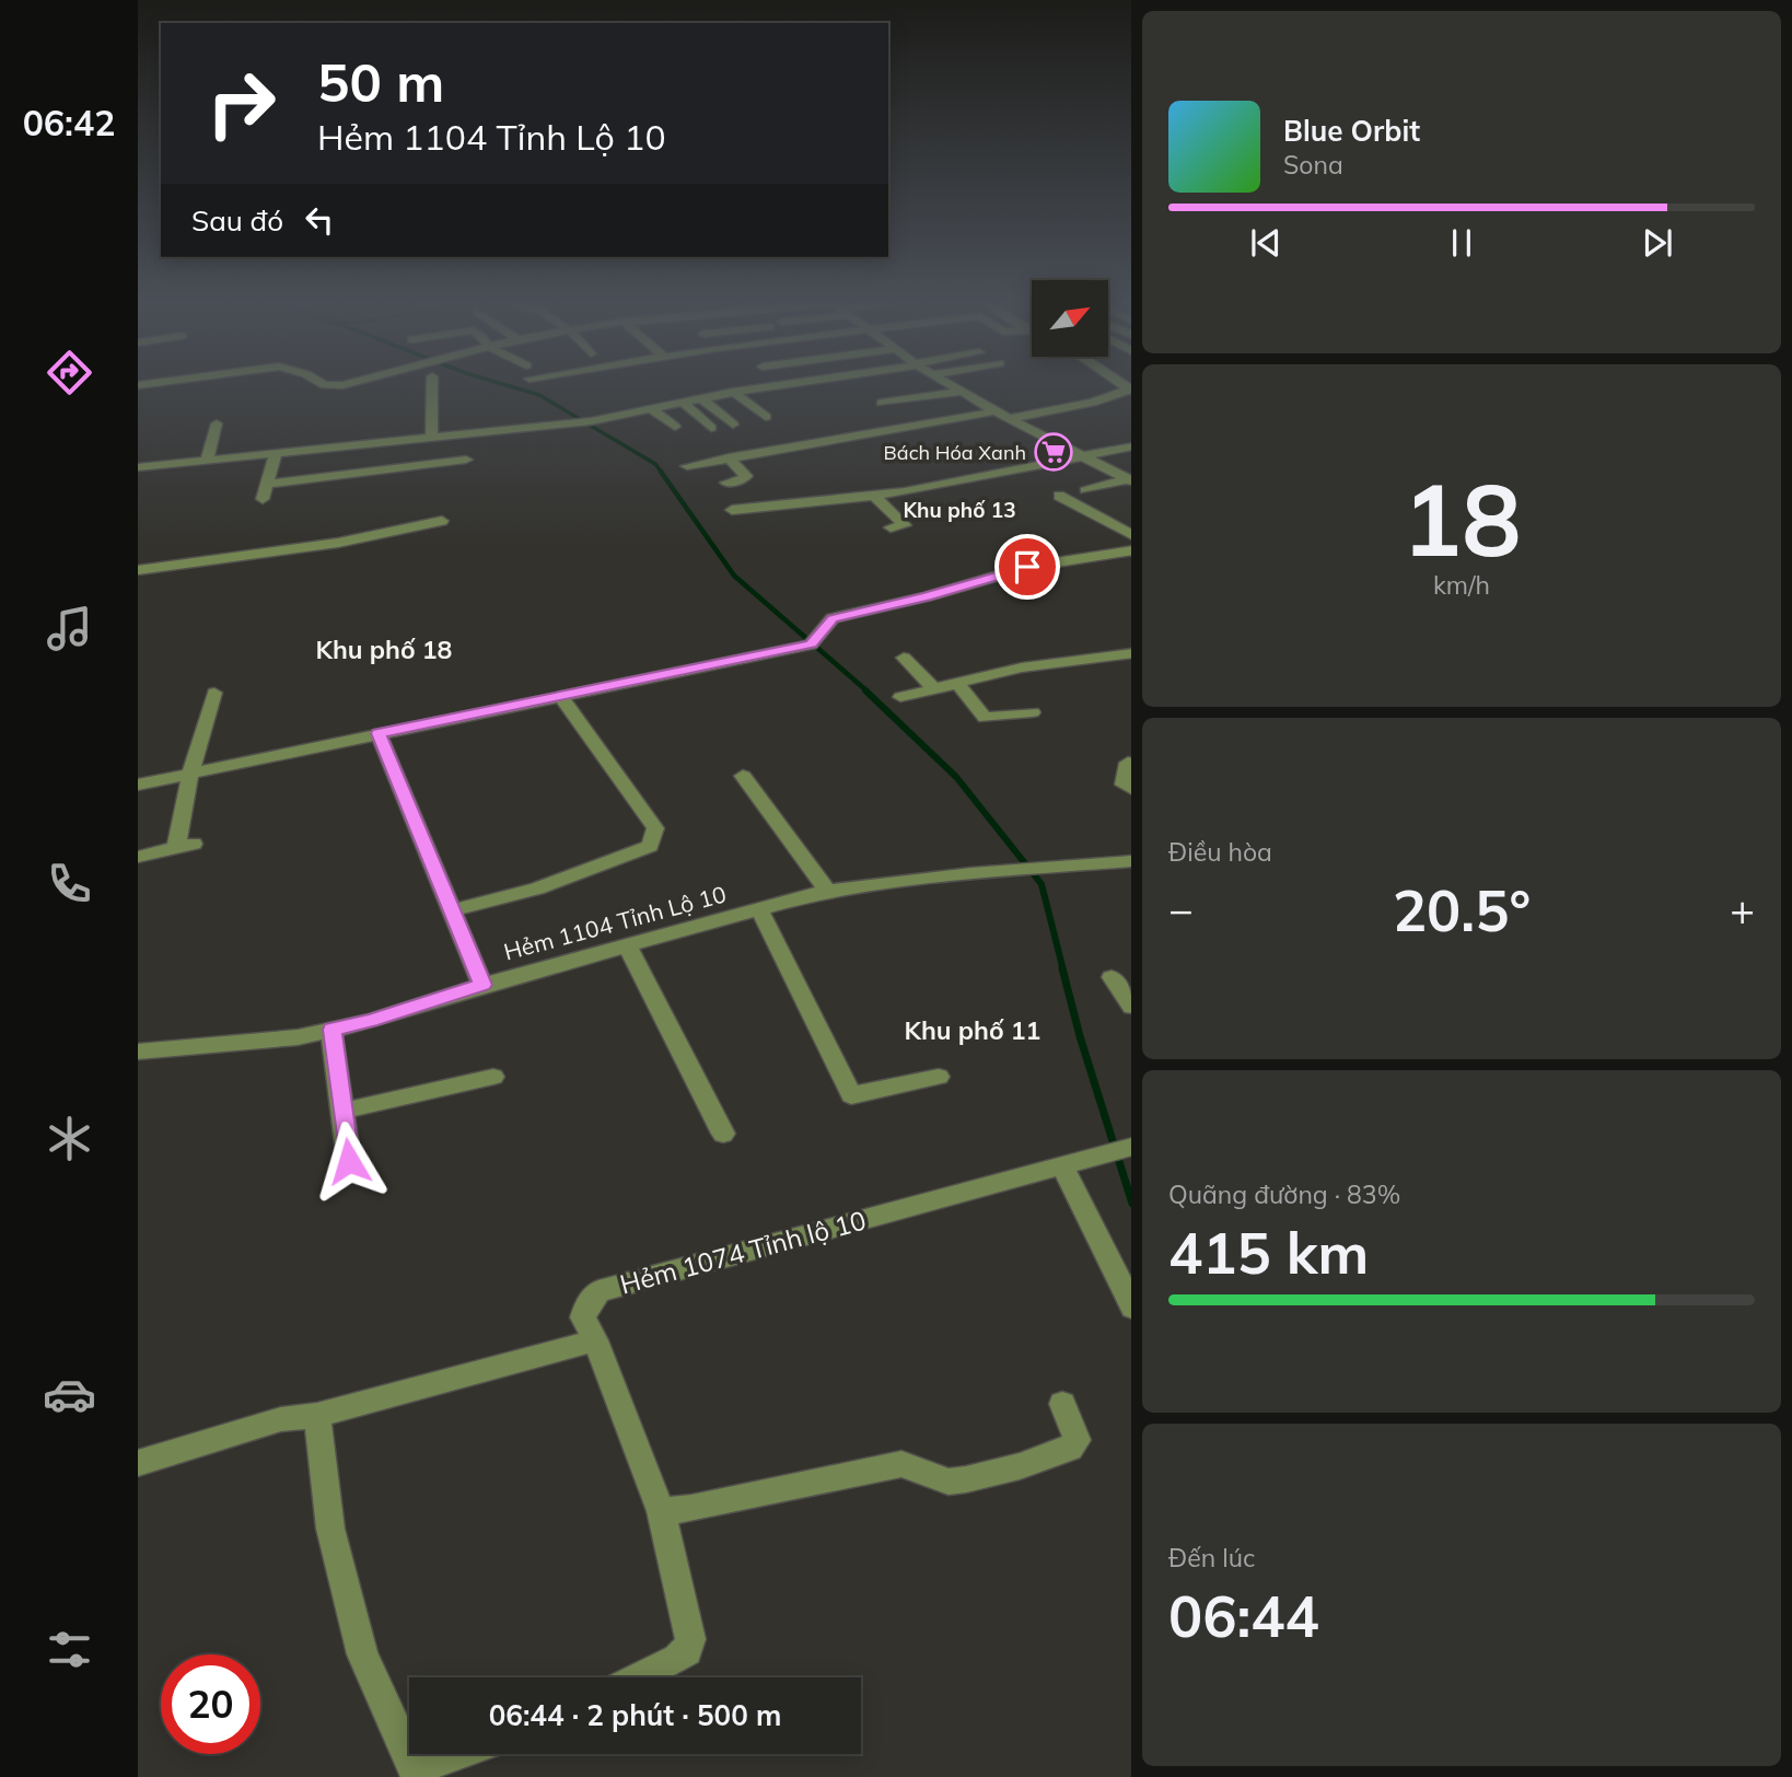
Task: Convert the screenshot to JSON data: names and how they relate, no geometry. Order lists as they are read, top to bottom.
{
  "streets": {
    "street": ["Hẻm 1104 Tỉnh Lộ 10", "Hẻm 1074 Tỉnh lộ 10"]
  },
  "districts": ["Khu phố 13", "Khu phố 18", "Khu phố 11"],
  "places": {
    "supermarket": ["Bách Hóa Xanh"]
  },
  "north": "top right",
  "page": {
    "tabs": "06:42",
    "turn": ["50 m", "Hẻm 1104 Tỉnh Lộ 10"],
    "song": ["Blue Orbit", "Sona"],
    "then": "Sau đó",
    "tile": [
      ["18", "km/h"],
      "Điều hòa",
      ["Quãng đường · 83%", "415 km"],
      ["Đến lúc", "06:44"]
    ],
    "heat": ["−", "20.5°", "+"],
    "limit": "20",
    "trip": "06:44 · 2 phút · 500 m"
  }
}
